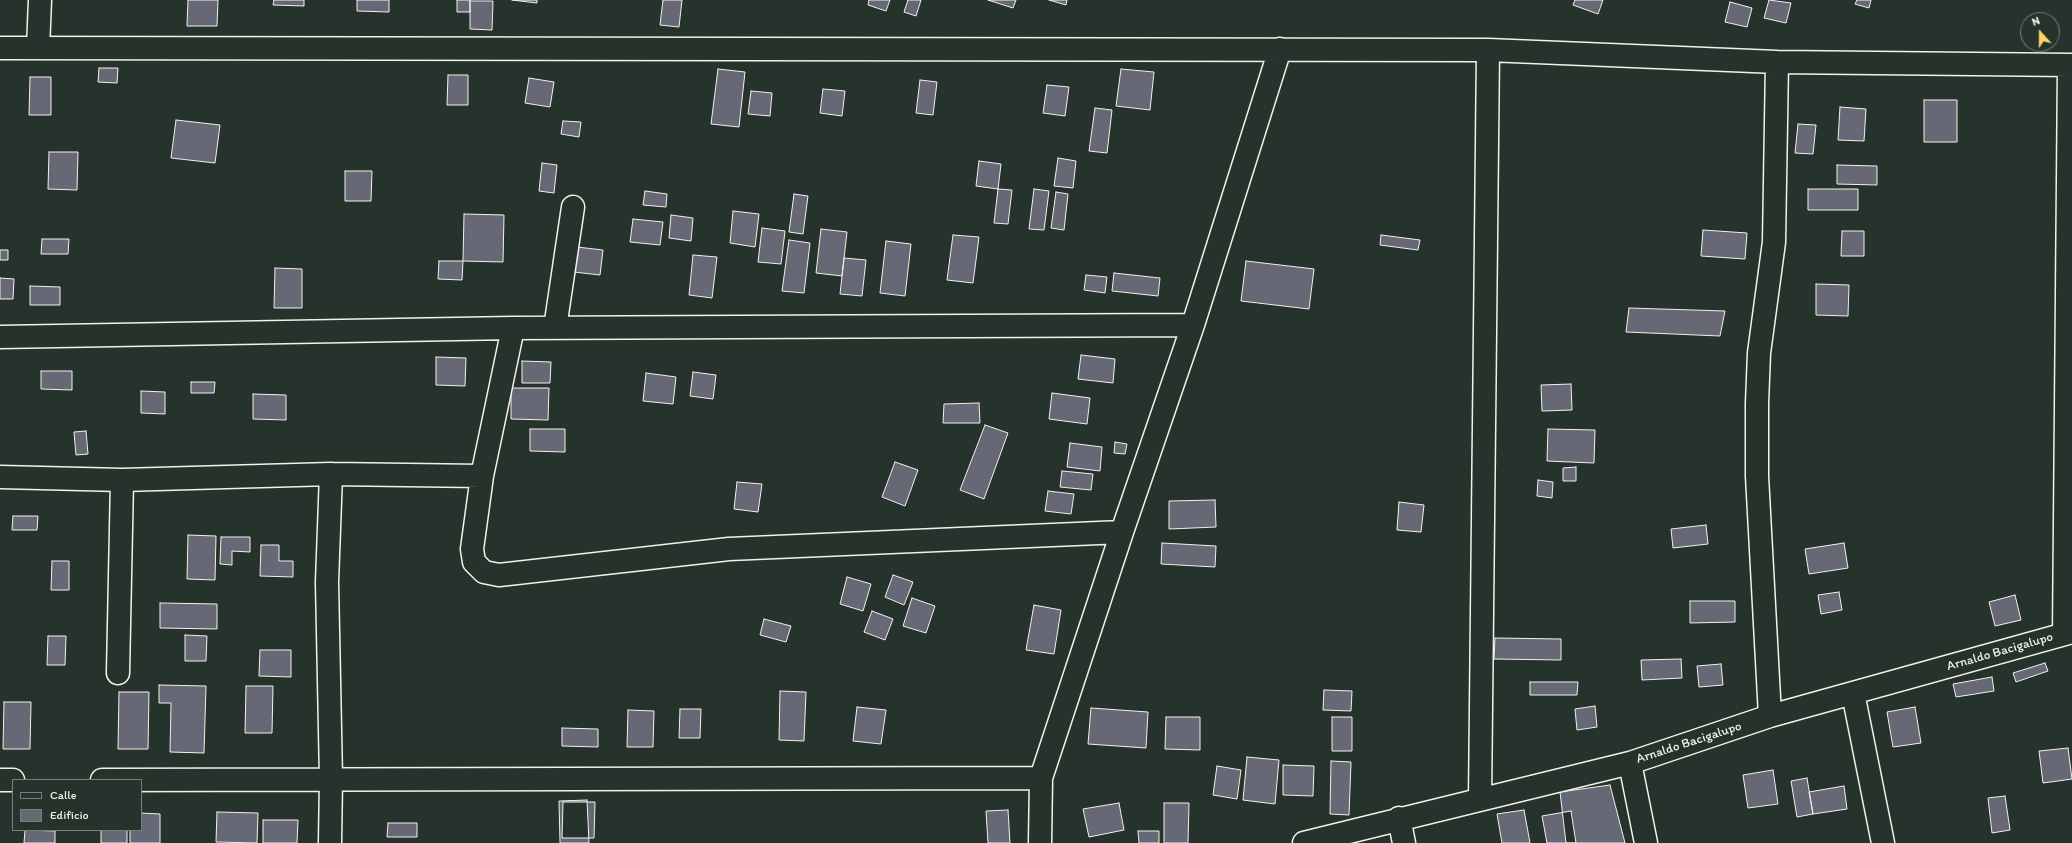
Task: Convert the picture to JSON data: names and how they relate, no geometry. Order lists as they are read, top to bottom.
{
  "streets": {
    "street": ["Arnaldo Bacigalupo"]
  },
  "legend": ["Calle", "Edificio"],
  "north": "top"
}
